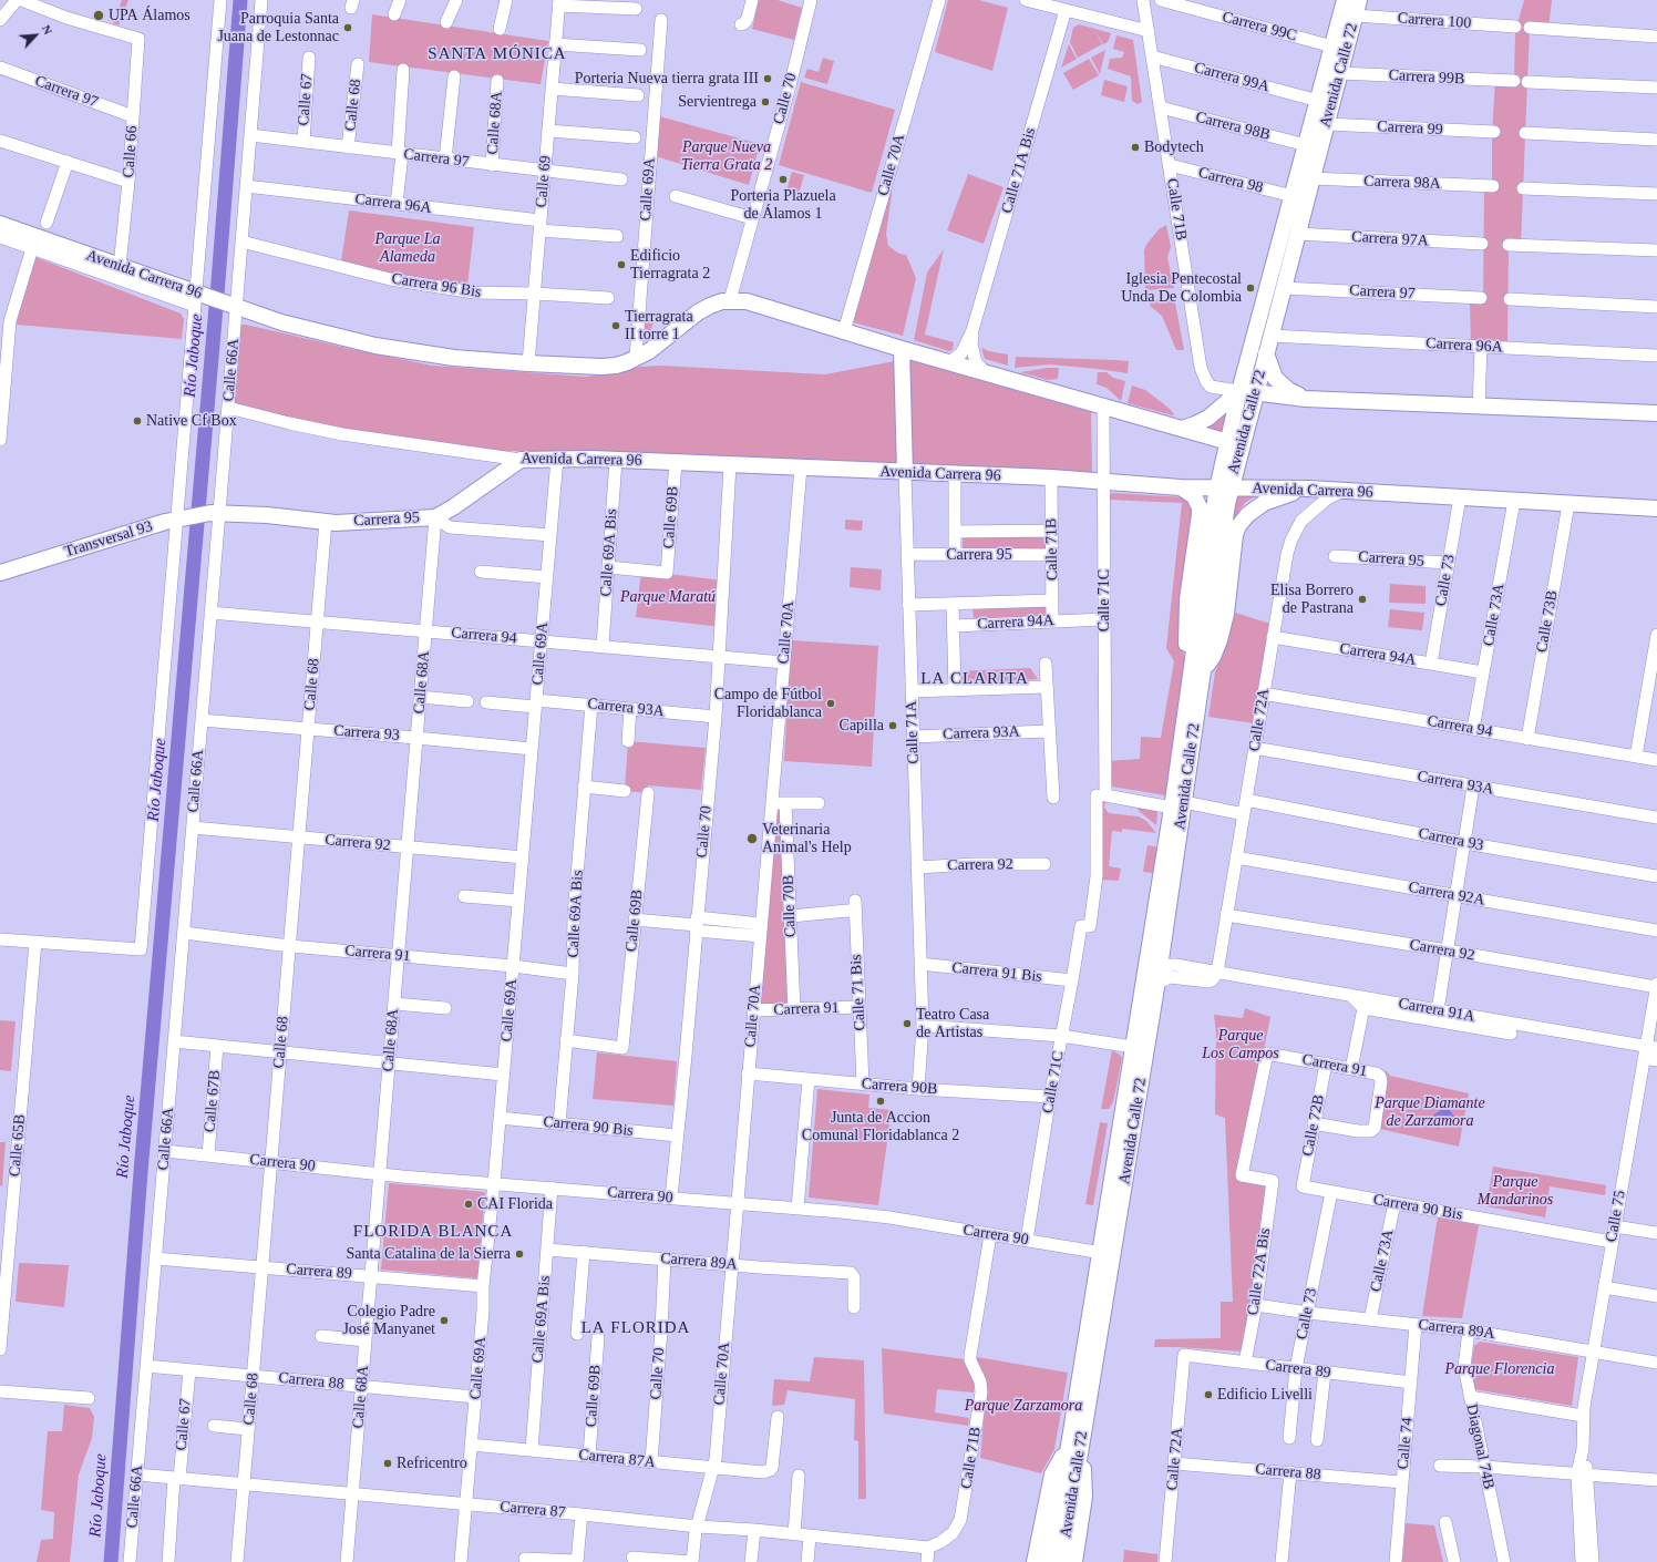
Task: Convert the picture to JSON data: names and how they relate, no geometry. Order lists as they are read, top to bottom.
{
  "streets": {
    "main road": [
      "Avenida Calle 72",
      "Avenida Carrera 96",
      "Carrera 95",
      "Transversal 93",
      "Calle 71A"
    ],
    "street": [
      "Carrera 100",
      "Carrera 99C",
      "Carrera 99A",
      "Carrera 99B",
      "Carrera 97",
      "Calle 70",
      "Calle 67",
      "Calle 68",
      "Calle 68A",
      "Carrera 98B",
      "Carrera 99",
      "Calle 66",
      "Calle 70A",
      "Calle 71A Bis",
      "Carrera 98",
      "Calle 69",
      "Carrera 98A",
      "Calle 69A",
      "Carrera 96A",
      "Calle 71B",
      "Carrera 97A",
      "Carrera 96 Bis",
      "Calle 66A",
      "Calle 69B",
      "Calle 69A Bis",
      "Calle 73",
      "Calle 71C",
      "Calle 73A",
      "Calle 73B",
      "Carrera 94A",
      "Carrera 94",
      "Carrera 93A",
      "Calle 72A",
      "Carrera 93",
      "Carrera 92",
      "Carrera 92A",
      "Calle 70B",
      "Carrera 91",
      "Carrera 91 Bis",
      "Calle 71 Bis",
      "Carrera 91A",
      "Carrera 90B",
      "Calle 67B",
      "Calle 72B",
      "Carrera 90 Bis",
      "Calle 65B",
      "Carrera 90",
      "Calle 75",
      "Carrera 89A",
      "Carrera 89",
      "Calle 72A Bis",
      "Carrera 88",
      "Calle 74",
      "Diagonal 74B",
      "Carrera 87A",
      "Carrera 87"
    ]
  },
  "crossings": [
    ["Carrera 100", "Avenida Calle 72"],
    ["Carrera 99C", "Avenida Calle 72"],
    ["Avenida Calle 72", "Carrera 99B"],
    ["Avenida Calle 72", "Carrera 97"],
    ["Avenida Calle 72", "Carrera 98B"],
    ["Avenida Calle 72", "Carrera 99"],
    ["Avenida Calle 72", "Carrera 98"],
    ["Avenida Calle 72", "Carrera 98A"],
    ["Avenida Calle 72", "Carrera 96A"],
    ["Avenida Calle 72", "Calle 71B"],
    ["Avenida Calle 72", "Carrera 97A"],
    ["Avenida Calle 72", "Avenida Carrera 96"],
    ["Avenida Calle 72", "Carrera 91A"],
    ["Avenida Calle 72", "Carrera 90"],
    ["Carrera 99A", "Calle 71B"],
    ["Carrera 97", "Calle 67"],
    ["Carrera 97", "Calle 68"],
    ["Carrera 97", "Calle 68A"],
    ["Carrera 97", "Calle 66"],
    ["Carrera 97", "Calle 69"],
    ["Carrera 97", "Calle 66A"],
    ["Calle 70", "Avenida Carrera 96"],
    ["Calle 70", "Carrera 94"],
    ["Calle 70", "Carrera 93A"],
    ["Calle 70", "Carrera 90 Bis"],
    ["Calle 70", "Carrera 90"],
    ["Calle 70", "Carrera 89A"],
    ["Calle 70", "Carrera 87A"],
    ["Calle 67", "Carrera 88"],
    ["Calle 67", "Carrera 87"],
    ["Calle 68", "Carrera 95"],
    ["Calle 68", "Carrera 94"],
    ["Calle 68", "Carrera 93"],
    ["Calle 68", "Carrera 92"],
    ["Calle 68", "Carrera 91"],
    ["Calle 68", "Carrera 90"],
    ["Calle 68", "Carrera 89"],
    ["Calle 68", "Carrera 88"],
    ["Calle 68", "Carrera 87"],
    ["Calle 68A", "Carrera 95"],
    ["Calle 68A", "Carrera 94"],
    ["Calle 68A", "Carrera 93"],
    ["Calle 68A", "Carrera 92"],
    ["Calle 68A", "Carrera 91"],
    ["Calle 68A", "Carrera 90"],
    ["Calle 68A", "Carrera 89"],
    ["Calle 68A", "Carrera 88"],
    ["Calle 68A", "Carrera 87"],
    ["Carrera 98B", "Calle 71B"],
    ["Calle 66", "Avenida Carrera 96"],
    ["Calle 70A", "Avenida Carrera 96"],
    ["Calle 70A", "Carrera 94"],
    ["Calle 70A", "Carrera 91"],
    ["Calle 70A", "Carrera 90B"],
    ["Calle 70A", "Carrera 90"],
    ["Calle 70A", "Carrera 89A"],
    ["Calle 70A", "Carrera 87A"],
    ["Calle 70A", "Carrera 87"],
    ["Calle 71A Bis", "Avenida Carrera 96"],
    ["Carrera 98", "Calle 71B"],
    ["Calle 69", "Carrera 96A"],
    ["Calle 69", "Avenida Carrera 96"],
    ["Calle 69", "Carrera 96 Bis"],
    ["Calle 69A", "Avenida Carrera 96"],
    ["Calle 69A", "Carrera 95"],
    ["Calle 69A", "Carrera 94"],
    ["Calle 69A", "Carrera 93A"],
    ["Calle 69A", "Carrera 93"],
    ["Calle 69A", "Carrera 92"],
    ["Calle 69A", "Carrera 91"],
    ["Calle 69A", "Carrera 90 Bis"],
    ["Calle 69A", "Carrera 90"],
    ["Calle 69A", "Carrera 89"],
    ["Calle 69A", "Carrera 88"],
    ["Calle 69A", "Carrera 87A"],
    ["Calle 69A", "Carrera 87"],
    ["Carrera 96A", "Calle 66A"],
    ["Calle 71B", "Avenida Carrera 96"],
    ["Calle 71B", "Carrera 95"],
    ["Calle 71B", "Carrera 94A"],
    ["Calle 71B", "Carrera 90"],
    ["Calle 71B", "Carrera 87"],
    ["Avenida Carrera 96", "Calle 66A"],
    ["Avenida Carrera 96", "Calle 69B"],
    ["Avenida Carrera 96", "Calle 69A Bis"],
    ["Avenida Carrera 96", "Calle 73"],
    ["Avenida Carrera 96", "Calle 71C"],
    ["Avenida Carrera 96", "Calle 73A"],
    ["Avenida Carrera 96", "Calle 73B"],
    ["Avenida Carrera 96", "Calle 72A"],
    ["Avenida Carrera 96", "Calle 71A"],
    ["Carrera 96 Bis", "Calle 66A"],
    ["Calle 66A", "Carrera 95"],
    ["Calle 66A", "Transversal 93"],
    ["Calle 66A", "Carrera 94"],
    ["Calle 66A", "Carrera 93"],
    ["Calle 66A", "Carrera 92"],
    ["Calle 66A", "Carrera 91"],
    ["Calle 66A", "Carrera 90"],
    ["Calle 66A", "Carrera 89"],
    ["Calle 66A", "Carrera 88"],
    ["Calle 66A", "Carrera 87"],
    ["Calle 69B", "Calle 69A Bis"],
    ["Calle 69B", "Carrera 87A"],
    ["Carrera 95", "Transversal 93"],
    ["Carrera 95", "Calle 73"],
    ["Carrera 95", "Calle 71A"],
    ["Calle 69A Bis", "Carrera 94"],
    ["Calle 69A Bis", "Carrera 93A"],
    ["Calle 69A Bis", "Carrera 91"],
    ["Calle 69A Bis", "Carrera 90 Bis"],
    ["Calle 69A Bis", "Carrera 90"],
    ["Calle 69A Bis", "Carrera 89A"],
    ["Calle 69A Bis", "Carrera 87A"],
    ["Calle 73", "Carrera 94A"],
    ["Calle 73", "Carrera 90 Bis"],
    ["Calle 73", "Carrera 89A"],
    ["Calle 73", "Carrera 89"],
    ["Calle 71C", "Carrera 94A"],
    ["Calle 71C", "Carrera 91 Bis"],
    ["Calle 71C", "Carrera 90B"],
    ["Calle 71C", "Carrera 90"],
    ["Calle 73A", "Carrera 94A"],
    ["Calle 73A", "Carrera 94"],
    ["Calle 73A", "Carrera 90 Bis"],
    ["Calle 73A", "Carrera 89A"],
    ["Calle 73B", "Carrera 94"],
    ["Carrera 94A", "Calle 72A"],
    ["Carrera 94A", "Calle 71A"],
    ["Carrera 94", "Calle 72A"],
    ["Carrera 93A", "Calle 72A"],
    ["Carrera 93A", "Calle 71A"],
    ["Calle 72A", "Carrera 93"],
    ["Calle 72A", "Carrera 92"],
    ["Calle 72A", "Carrera 92A"],
    ["Calle 72A", "Carrera 91A"],
    ["Calle 72A", "Carrera 89"],
    ["Calle 72A", "Carrera 88"],
    ["Calle 71A", "Carrera 92"],
    ["Calle 71A", "Carrera 91 Bis"],
    ["Calle 71A", "Carrera 90B"],
    ["Carrera 92", "Calle 75"],
    ["Calle 70B", "Carrera 91"],
    ["Calle 70B", "Calle 71 Bis"],
    ["Carrera 91", "Calle 71 Bis"],
    ["Carrera 91", "Calle 72B"],
    ["Carrera 91", "Calle 72A Bis"],
    ["Calle 71 Bis", "Carrera 90B"],
    ["Carrera 91A", "Calle 75"],
    ["Calle 67B", "Carrera 90"],
    ["Calle 72B", "Carrera 90 Bis"],
    ["Carrera 90 Bis", "Calle 75"],
    ["Calle 75", "Carrera 89A"],
    ["Carrera 89A", "Calle 72A Bis"],
    ["Carrera 89A", "Calle 74"],
    ["Carrera 89A", "Diagonal 74B"],
    ["Carrera 89", "Calle 72A Bis"],
    ["Carrera 89", "Calle 74"],
    ["Carrera 88", "Calle 74"]
  ],
  "districts": [
    "SANTA MÓNICA",
    "LA CLARITA",
    "FLORIDA BLANCA",
    "LA FLORIDA"
  ],
  "water": ["Río Jaboque"],
  "parks": [
    "Parque Nueva Tierra Grata 2",
    "Parque La Alameda",
    "Parque Maratú",
    "Parque Los Campos",
    "Parque Diamante de Zarzamora",
    "Parque Mandarinos",
    "Parque Florencia",
    "Parque Zarzamora"
  ],
  "places": [
    "UPA Álamos",
    "Parroquia Santa Juana de Lestonnac",
    "Porteria Nueva tierra grata III",
    "Servientrega",
    "Bodytech",
    "Porteria Plazuela de Álamos 1",
    "Edificio Tierragrata 2",
    "Iglesia Pentecostal Unda De Colombia",
    "Tierragrata II torre 1",
    "Native Cf Box",
    "Elisa Borrero de Pastrana",
    "Campo de Fútbol Floridablanca",
    "Capilla",
    "Veterinaria Animal's Help",
    "Teatro Casa de Artistas",
    "Junta de Accion Comunal Floridablanca 2",
    "CAI Florida",
    "Santa Catalina de la Sierra",
    "Colegio Padre José Manyanet",
    "Edificio Livelli",
    "Refricentro"
  ],
  "north": "top right"
}
